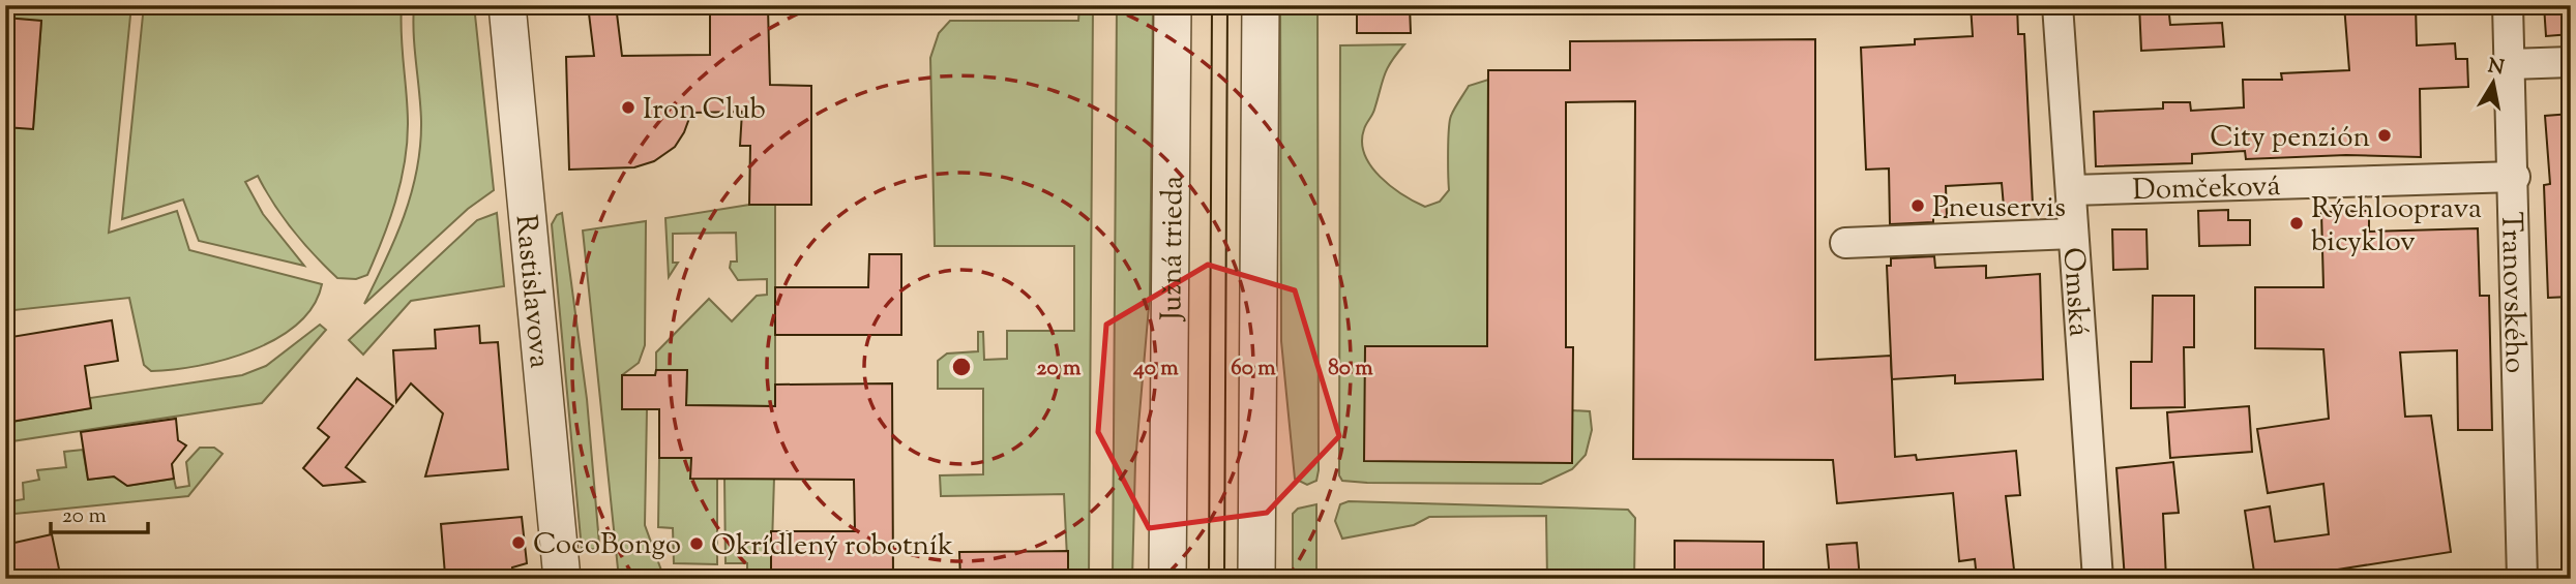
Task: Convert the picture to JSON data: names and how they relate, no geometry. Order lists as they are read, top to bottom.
{
  "streets": {
    "street": [
      "Domčeková",
      "Južná trieda",
      "Rastislavova",
      "Tranovského",
      "Omská"
    ]
  },
  "crossings": [
    ["Domčeková", "Tranovského"],
    ["Domčeková", "Omská"]
  ],
  "places": [
    "Iron Club",
    "City penzión",
    "Pneuservis",
    "Rýchlooprava bicyklov",
    "CocoBongo",
    "Okrídlený robotník"
  ],
  "scale_bar": "20 m",
  "north": "top",
  "rings": [
    "20 m",
    "40 m",
    "60 m",
    "80 m"
  ]
}
